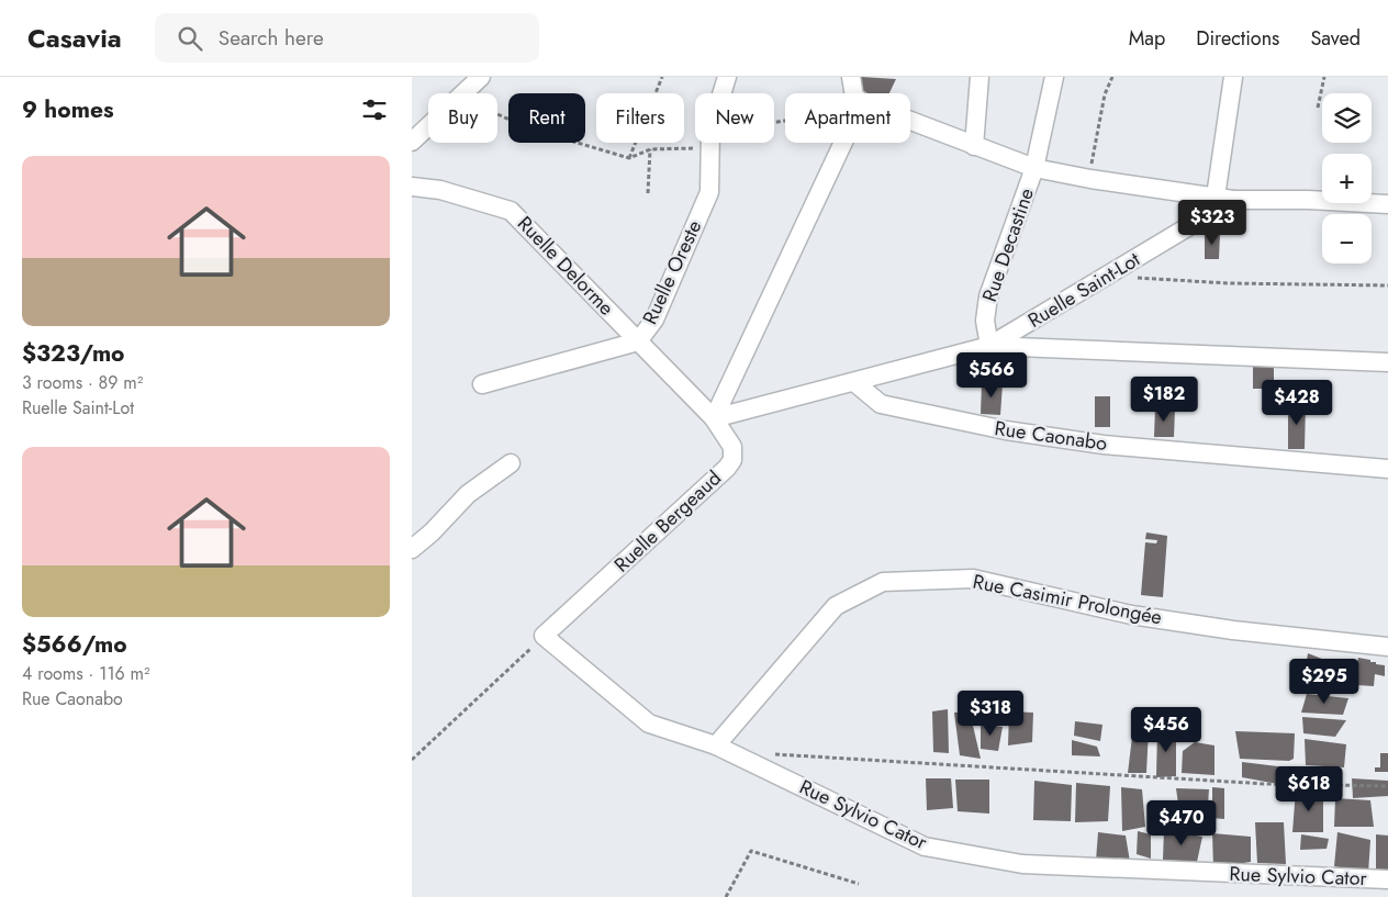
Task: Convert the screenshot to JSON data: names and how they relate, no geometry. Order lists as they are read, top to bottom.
{
  "streets": {
    "street": [
      "Rue Decastine",
      "Ruelle Delorme",
      "Ruelle Oreste",
      "Ruelle Saint-Lot",
      "Rue Caonabo",
      "Ruelle Bergeaud",
      "Rue Casimir Prolongée",
      "Rue Sylvio Cator"
    ]
  },
  "crossings": [
    ["Rue Decastine", "Ruelle Saint-Lot"],
    ["Ruelle Delorme", "Ruelle Oreste"],
    ["Ruelle Delorme", "Ruelle Saint-Lot"],
    ["Ruelle Delorme", "Ruelle Bergeaud"],
    ["Ruelle Saint-Lot", "Rue Caonabo"],
    ["Ruelle Saint-Lot", "Ruelle Bergeaud"],
    ["Ruelle Bergeaud", "Rue Sylvio Cator"],
    ["Rue Casimir Prolongée", "Rue Sylvio Cator"]
  ],
  "page": {
    "header": "Casavia",
    "search": "Search here",
    "nav": ["Map", "Directions", "Saved"],
    "heading": "9 homes",
    "map_buttons": ["+", "−"],
    "chip": [
      "Buy",
      "Rent",
      "Filters",
      "New",
      "Apartment"
    ],
    "list": [
      {
        "name": "$323/mo",
        "note": "3 rooms · 89 m² · Ruelle Saint-Lot"
      },
      {
        "name": "$566/mo",
        "note": "4 rooms · 116 m² · Rue Caonabo"
      }
    ],
    "price": [
      "$323",
      "$566",
      "$182",
      "$428",
      "$295",
      "$318",
      "$456",
      "$618",
      "$470"
    ]
  }
}
